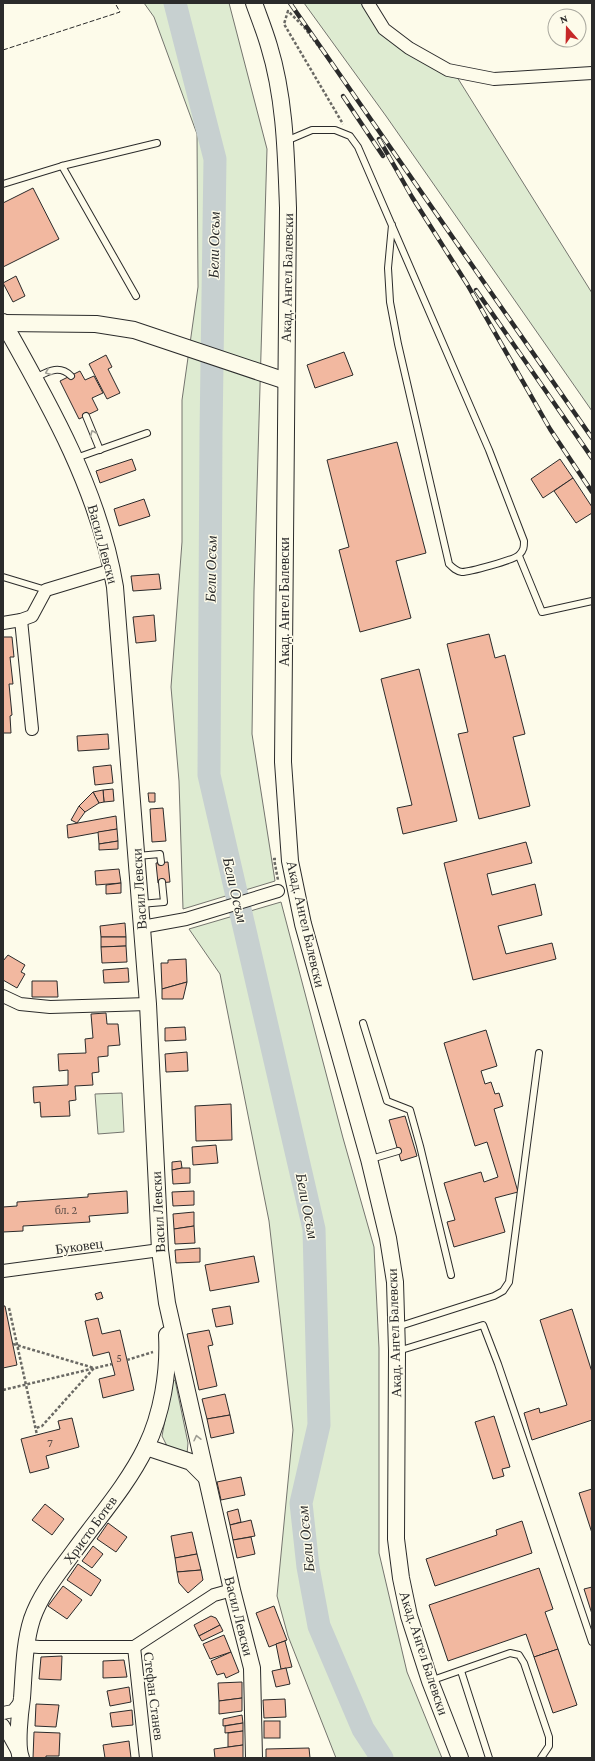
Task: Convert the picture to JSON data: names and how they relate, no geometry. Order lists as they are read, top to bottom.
{
  "streets": {
    "street": [
      "Акад. Ангел Балевски",
      "Васил Левски",
      "Буковец",
      "Христо Ботев",
      "Стефан Станев"
    ]
  },
  "crossings": [
    ["Васил Левски", "Буковец"],
    ["Васил Левски", "Христо Ботев"],
    ["Христо Ботев", "Стефан Станев"]
  ],
  "water": ["Бели Осъм"],
  "house_numbers": ["бл. 2", "5", "7"],
  "north": "top"
}
